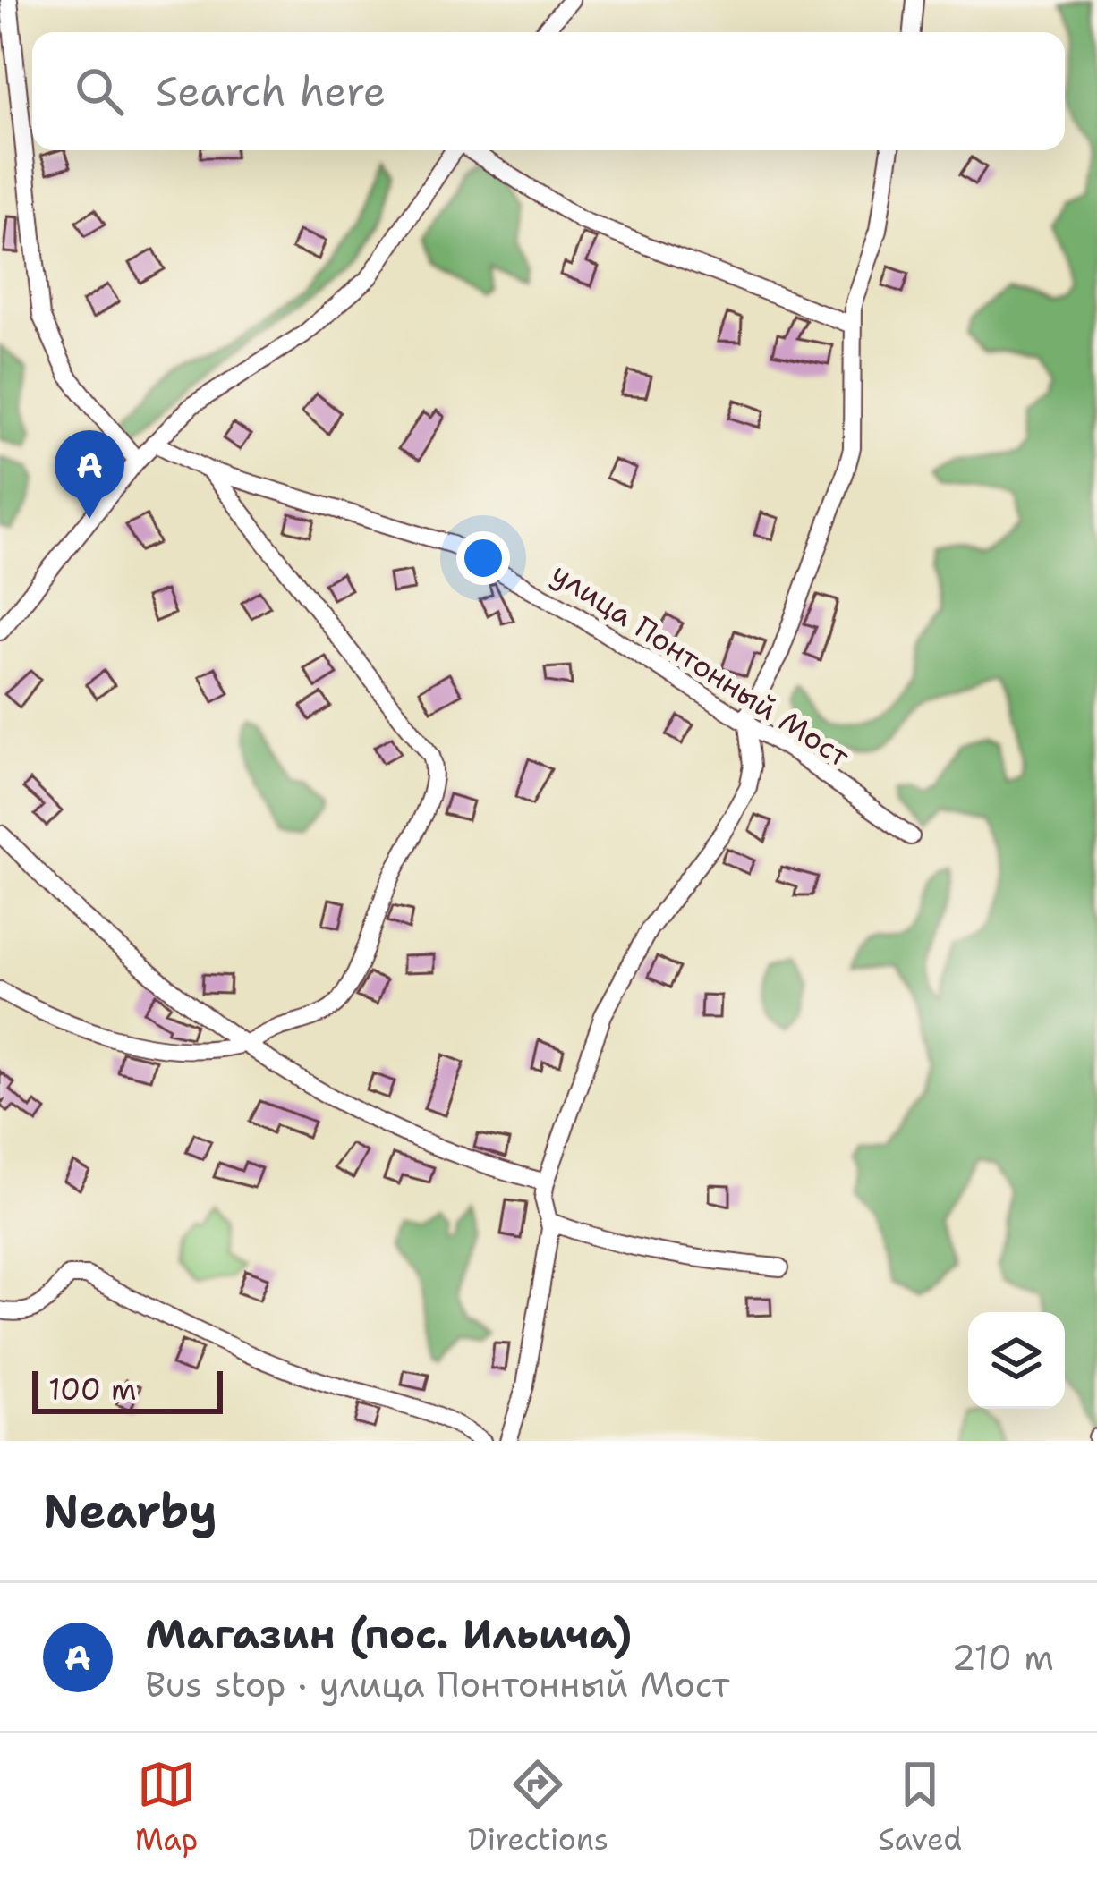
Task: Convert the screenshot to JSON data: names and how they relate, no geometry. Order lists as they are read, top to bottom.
{
  "streets": {
    "street": ["улица Понтонный Мост"]
  },
  "scale_bar": "100 m",
  "page": {
    "search": "Search here",
    "pins": "A",
    "scale": "100 m",
    "heading": "Nearby",
    "list": [
      {
        "mark": "A",
        "name": "Магазин (пос. Ильича)",
        "note": "Bus stop · улица Понтонный Мост",
        "value": "210 m"
      }
    ],
    "nav": ["Map", "Directions", "Saved"]
  }
}
